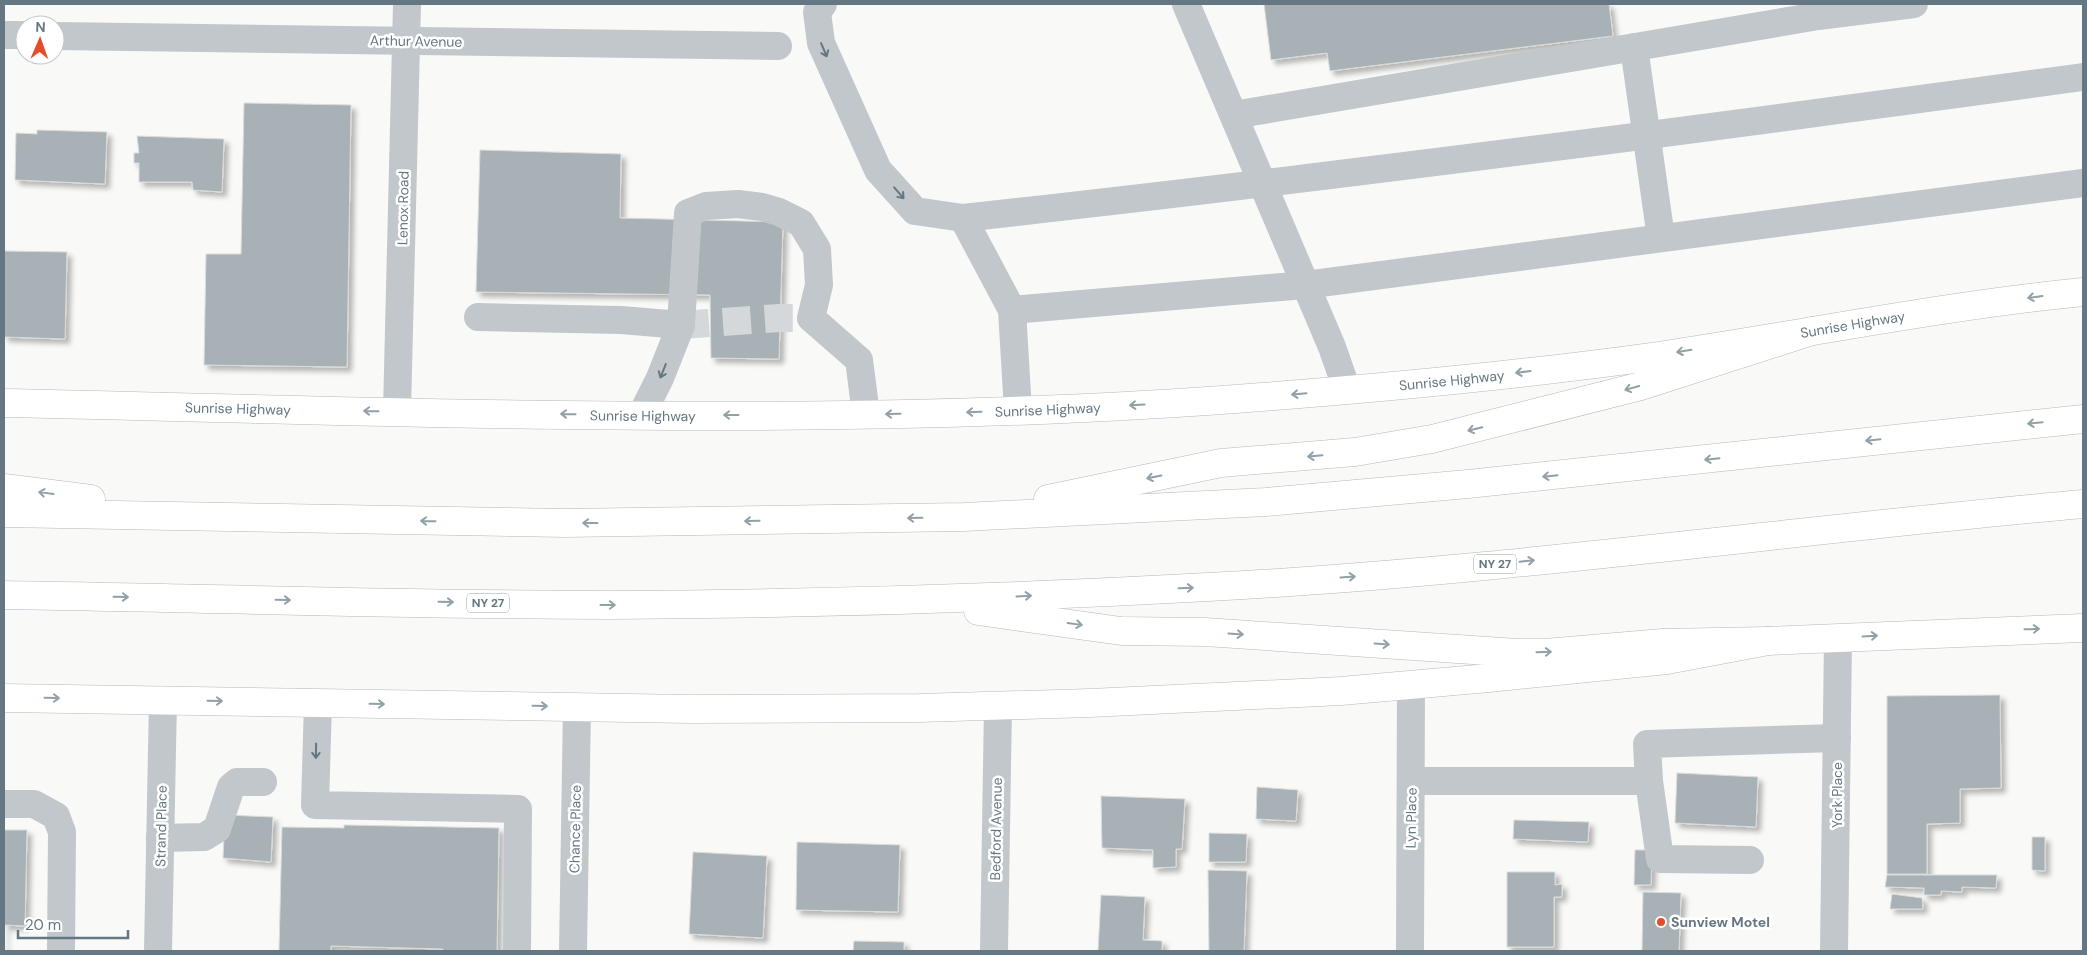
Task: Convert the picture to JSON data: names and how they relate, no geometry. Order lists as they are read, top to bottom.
{
  "streets": {
    "main road": ["Sunrise Highway", "NY 27"],
    "street": [
      "Arthur Avenue",
      "Lenox Road",
      "York Place",
      "Lyn Place",
      "Strand Place",
      "Chance Place",
      "Bedford Avenue"
    ]
  },
  "crossings": [
    ["Arthur Avenue", "Lenox Road"],
    ["Lenox Road", "Sunrise Highway"]
  ],
  "places": ["Sunview Motel"],
  "scale_bar": "20 m",
  "north": "top"
}
